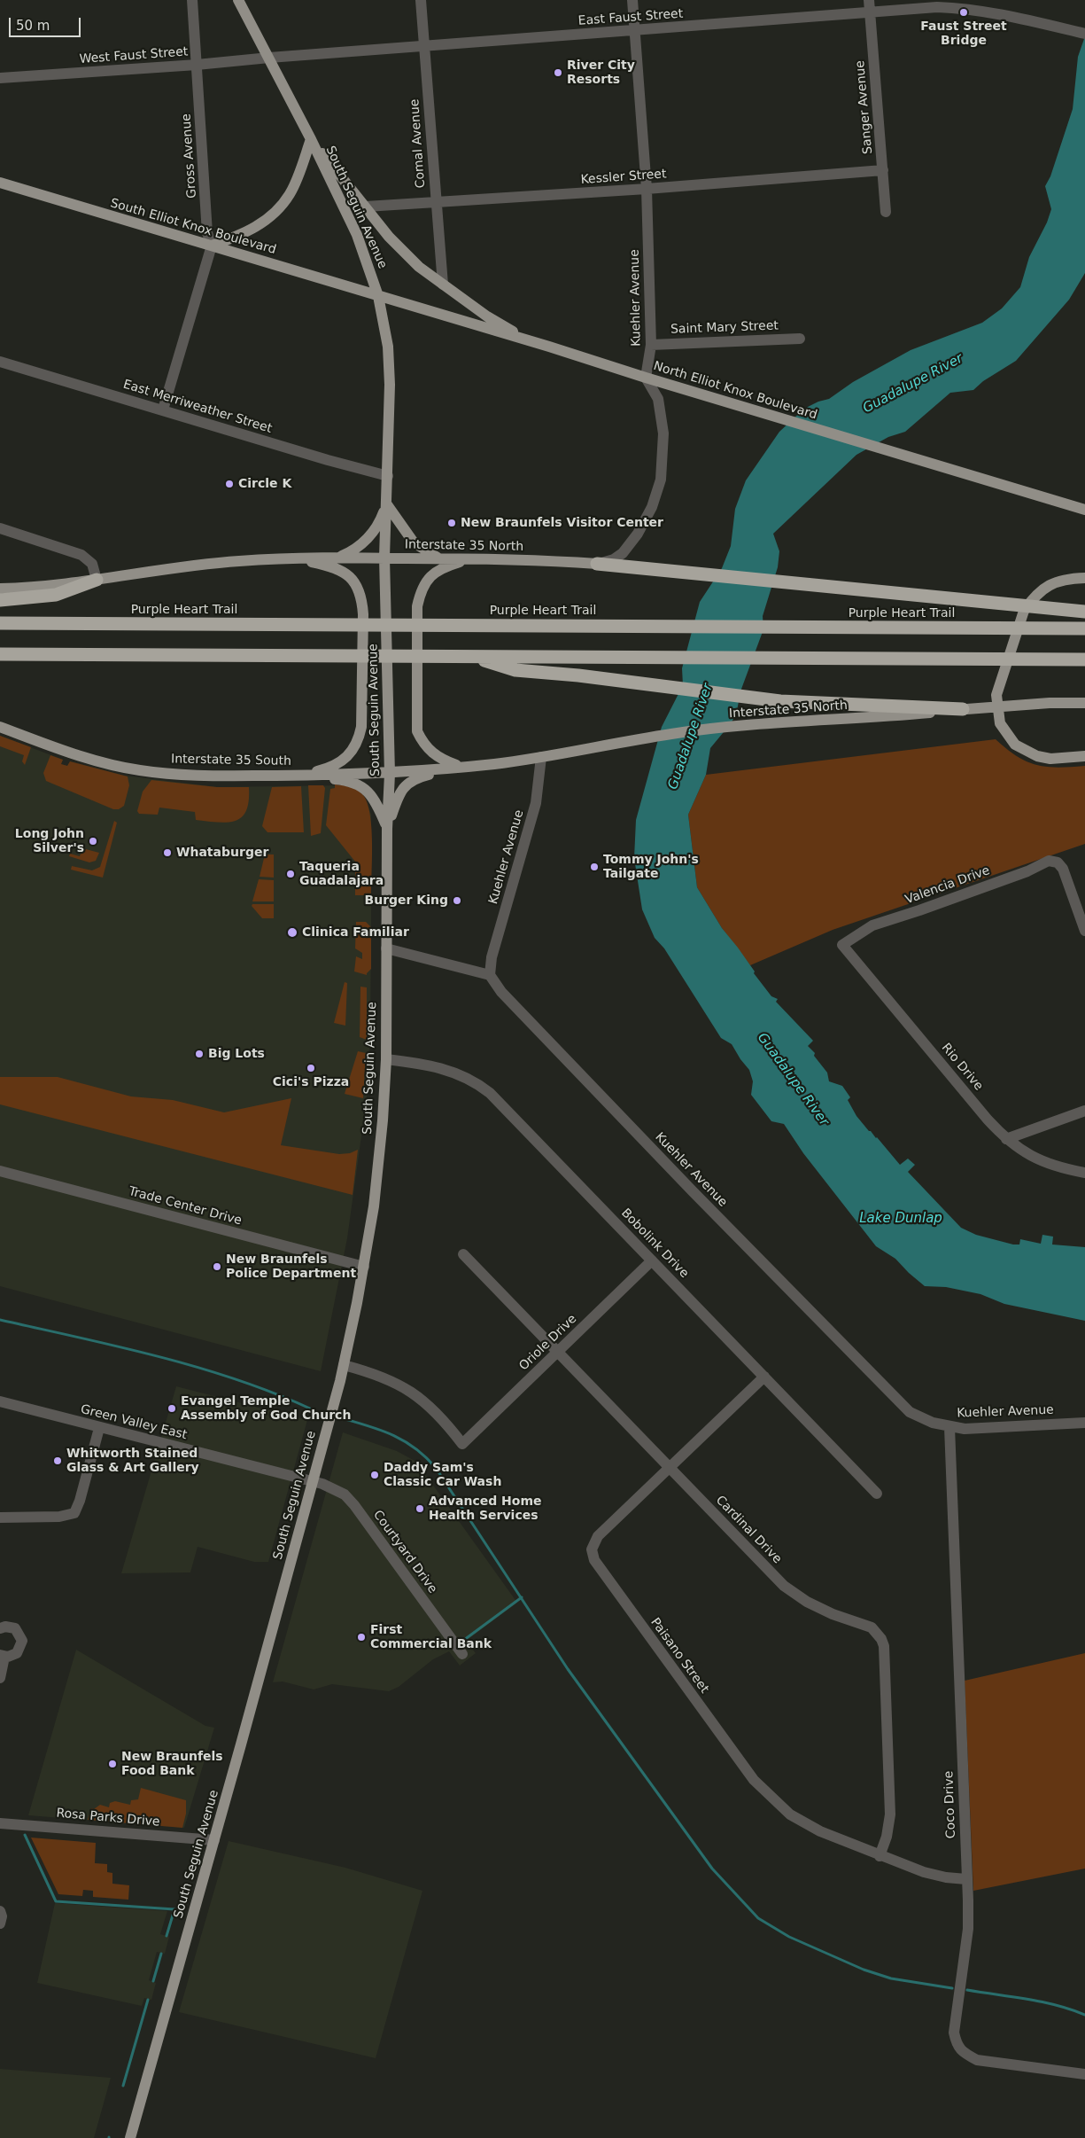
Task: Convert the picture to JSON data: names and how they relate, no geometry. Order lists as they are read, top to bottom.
{
  "streets": {
    "highway": ["Purple Heart Trail"],
    "main road": [
      "South Seguin Avenue",
      "South Elliot Knox Boulevard",
      "North Elliot Knox Boulevard",
      "Interstate 35 North",
      "Interstate 35 South"
    ],
    "street": [
      "East Faust Street",
      "West Faust Street",
      "Sanger Avenue",
      "Comal Avenue",
      "Gross Avenue",
      "Kessler Street",
      "Kuehler Avenue",
      "Saint Mary Street",
      "East Merriweather Street",
      "Valencia Drive",
      "Rio Drive",
      "Trade Center Drive",
      "Bobolink Drive",
      "Oriole Drive",
      "Green Valley East",
      "Cardinal Drive",
      "Courtyard Drive",
      "Paisano Street",
      "Coco Drive",
      "Rosa Parks Drive"
    ]
  },
  "crossings": [
    ["East Faust Street", "West Faust Street"],
    ["East Faust Street", "Sanger Avenue"],
    ["East Faust Street", "Comal Avenue"],
    ["East Faust Street", "South Seguin Avenue"],
    ["East Faust Street", "Kuehler Avenue"],
    ["West Faust Street", "Gross Avenue"],
    ["West Faust Street", "South Seguin Avenue"],
    ["Sanger Avenue", "Kessler Street"],
    ["Comal Avenue", "Kessler Street"],
    ["Gross Avenue", "South Elliot Knox Boulevard"],
    ["Gross Avenue", "East Merriweather Street"],
    ["Kessler Street", "Kuehler Avenue"],
    ["South Seguin Avenue", "South Elliot Knox Boulevard"],
    ["South Seguin Avenue", "North Elliot Knox Boulevard"],
    ["South Seguin Avenue", "East Merriweather Street"],
    ["South Seguin Avenue", "Interstate 35 North"],
    ["South Seguin Avenue", "Interstate 35 South"],
    ["South Seguin Avenue", "Trade Center Drive"],
    ["South Seguin Avenue", "Bobolink Drive"],
    ["South Seguin Avenue", "Oriole Drive"],
    ["South Seguin Avenue", "Green Valley East"],
    ["South Seguin Avenue", "Courtyard Drive"],
    ["South Seguin Avenue", "Rosa Parks Drive"],
    ["South Elliot Knox Boulevard", "North Elliot Knox Boulevard"],
    ["Kuehler Avenue", "Saint Mary Street"],
    ["Kuehler Avenue", "North Elliot Knox Boulevard"],
    ["Kuehler Avenue", "Interstate 35 North"],
    ["Kuehler Avenue", "Coco Drive"],
    ["Interstate 35 North", "Interstate 35 South"],
    ["Valencia Drive", "Rio Drive"],
    ["Bobolink Drive", "Oriole Drive"],
    ["Bobolink Drive", "Paisano Street"],
    ["Oriole Drive", "Cardinal Drive"],
    ["Green Valley East", "Courtyard Drive"],
    ["Cardinal Drive", "Paisano Street"],
    ["Paisano Street", "Coco Drive"]
  ],
  "water": ["Guadalupe River", "Lake Dunlap"],
  "places": [
    "Faust Street Bridge",
    "River City Resorts",
    "Circle K",
    "New Braunfels Visitor Center",
    "Long John Silver's",
    "Whataburger",
    "Tommy John's Tailgate",
    "Taqueria Guadalajara",
    "Burger King",
    "Clinica Familiar",
    "Big Lots",
    "Cici's Pizza",
    "New Braunfels Police Department",
    "Evangel Temple Assembly of God Church",
    "Whitworth Stained Glass & Art Gallery",
    "Daddy Sam's Classic Car Wash",
    "Advanced Home Health Services",
    "First Commercial Bank",
    "New Braunfels Food Bank"
  ],
  "scale_bar": "50 m"
}
